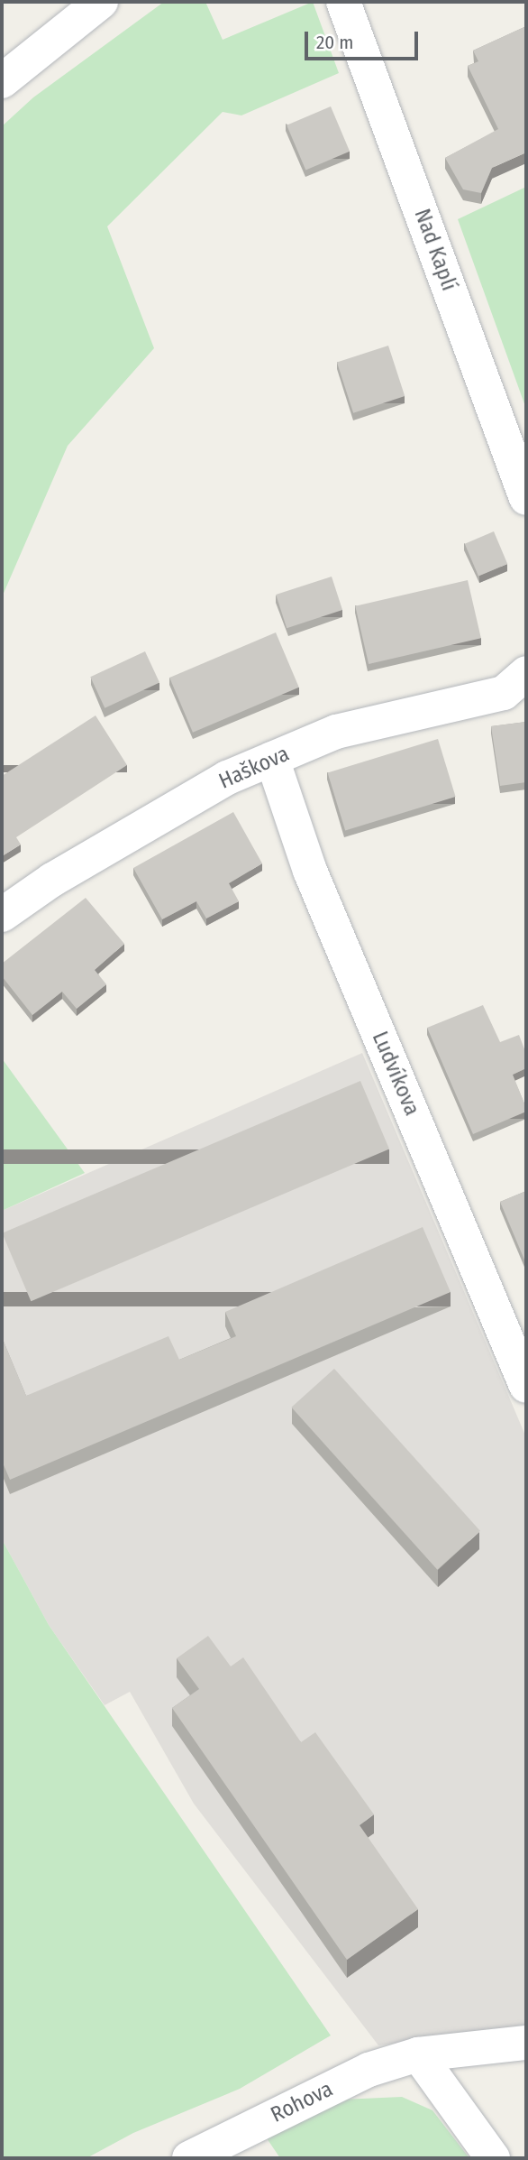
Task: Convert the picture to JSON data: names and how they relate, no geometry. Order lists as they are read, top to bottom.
{
  "streets": {
    "street": [
      "Nad Kaplí",
      "Haškova",
      "Ludvíkova",
      "Rohova"
    ]
  },
  "crossings": [
    ["Haškova", "Ludvíkova"]
  ],
  "scale_bar": "20 m"
}
